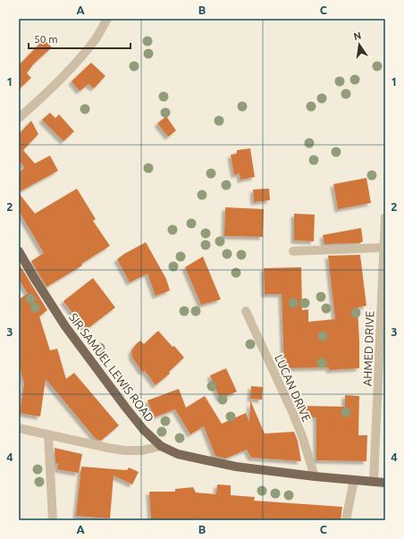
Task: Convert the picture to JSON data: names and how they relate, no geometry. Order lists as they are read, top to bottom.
{
  "streets": {
    "main road": ["SIR SAMUEL LEWIS ROAD"],
    "street": ["AHMED DRIVE", "LUCAN DRIVE"]
  },
  "crossings": [
    ["AHMED DRIVE", "SIR SAMUEL LEWIS ROAD"],
    ["SIR SAMUEL LEWIS ROAD", "LUCAN DRIVE"]
  ],
  "scale_bar": "50 m",
  "north": "top",
  "grid": {
    "columns": ["A", "B", "C"],
    "rows": [
      "1",
      "2",
      "3",
      "4"
    ]
  }
}
